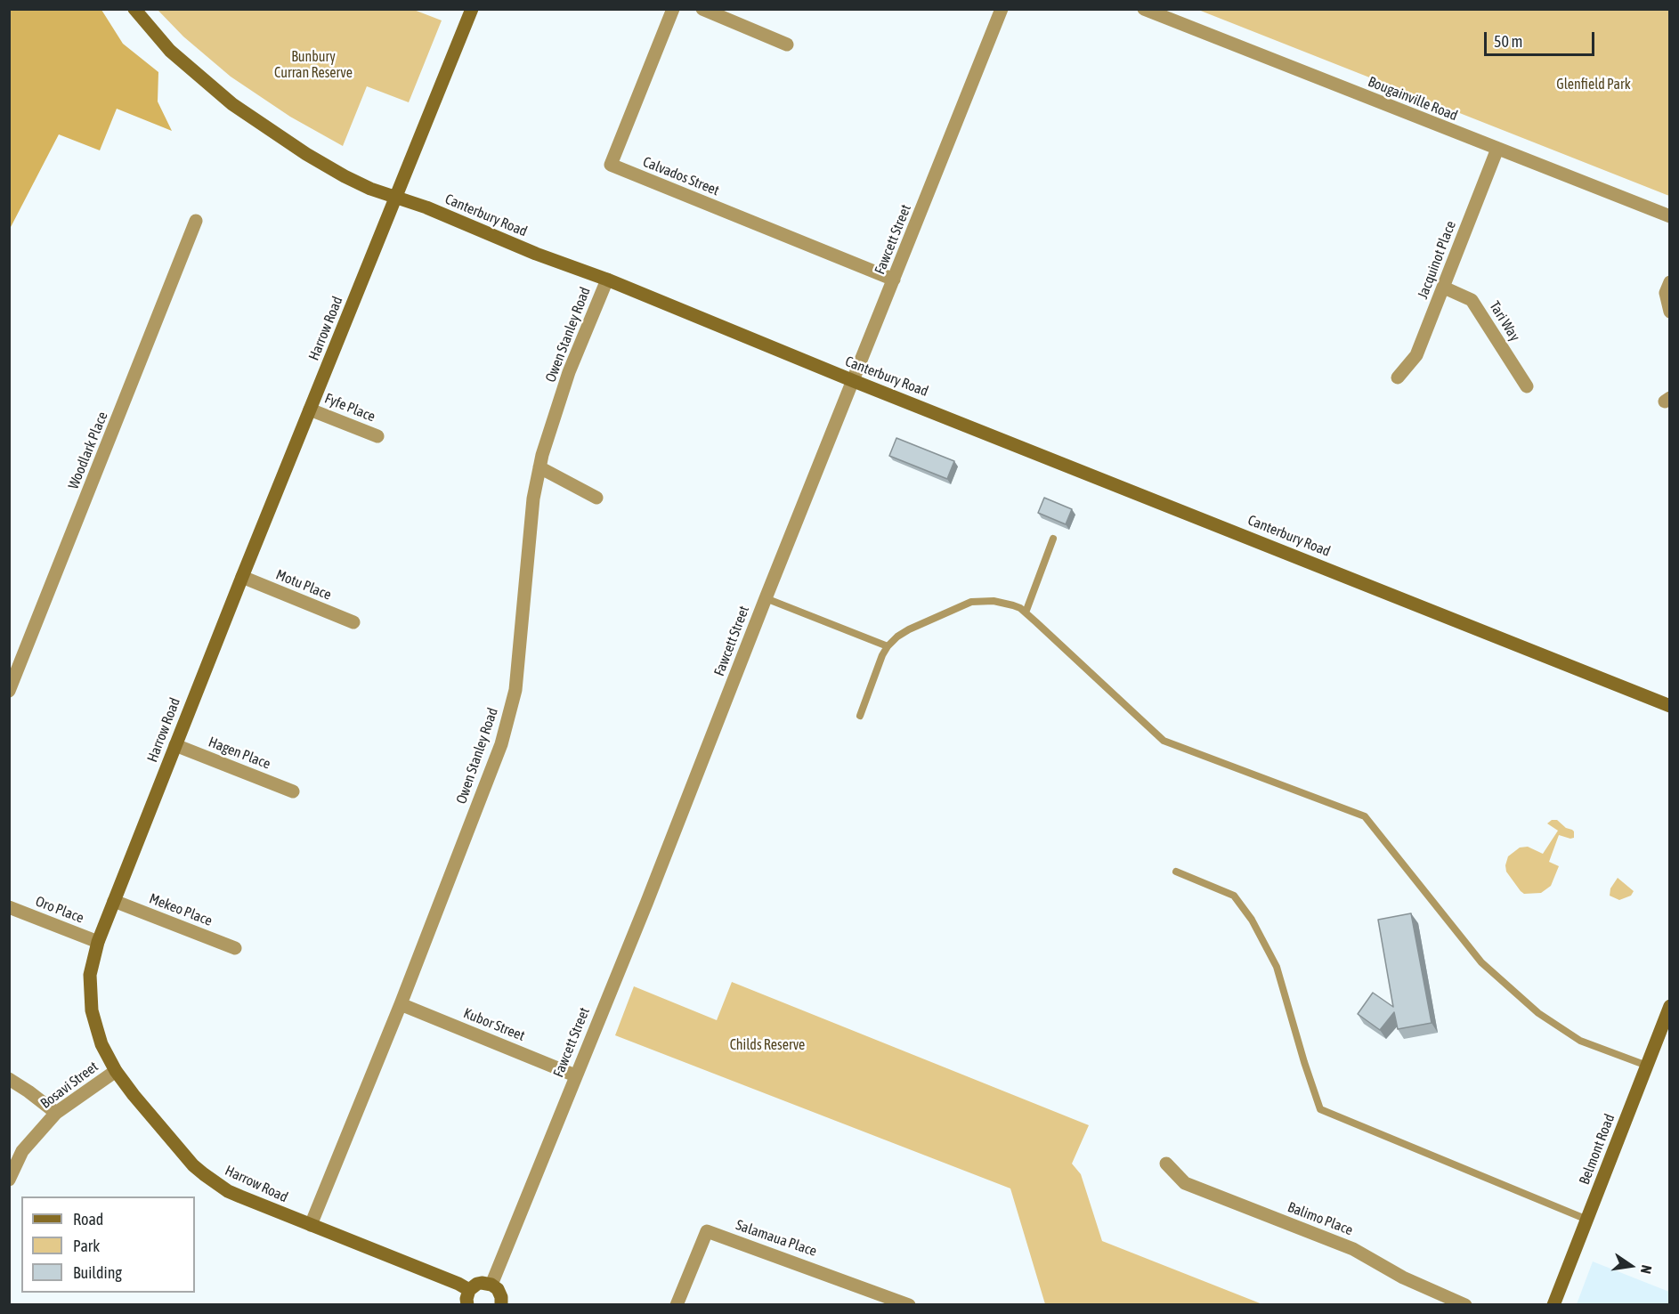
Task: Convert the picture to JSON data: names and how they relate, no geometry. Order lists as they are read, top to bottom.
{
  "streets": {
    "street": [
      "Bougainville Road",
      "Calvados Street",
      "Canterbury Road",
      "Fawcett Street",
      "Jacquinot Place",
      "Tari Way",
      "Harrow Road",
      "Owen Stanley Road",
      "Fyfe Place",
      "Woodlark Place",
      "Motu Place",
      "Hagen Place",
      "Oro Place",
      "Mekeo Place",
      "Kubor Street",
      "Bosavi Street",
      "Belmont Road",
      "Balimo Place",
      "Salamaua Place"
    ]
  },
  "crossings": [
    ["Bougainville Road", "Jacquinot Place"],
    ["Calvados Street", "Fawcett Street"],
    ["Canterbury Road", "Fawcett Street"],
    ["Canterbury Road", "Harrow Road"],
    ["Canterbury Road", "Owen Stanley Road"],
    ["Fawcett Street", "Kubor Street"],
    ["Jacquinot Place", "Tari Way"],
    ["Harrow Road", "Owen Stanley Road"],
    ["Harrow Road", "Fyfe Place"],
    ["Harrow Road", "Motu Place"],
    ["Harrow Road", "Hagen Place"],
    ["Harrow Road", "Oro Place"],
    ["Harrow Road", "Mekeo Place"],
    ["Harrow Road", "Bosavi Street"],
    ["Owen Stanley Road", "Kubor Street"]
  ],
  "parks": ["Bunbury Curran Reserve", "Glenfield Park", "Childs Reserve"],
  "legend": ["Road", "Park", "Building"],
  "scale_bar": "50 m",
  "north": "right"
}
